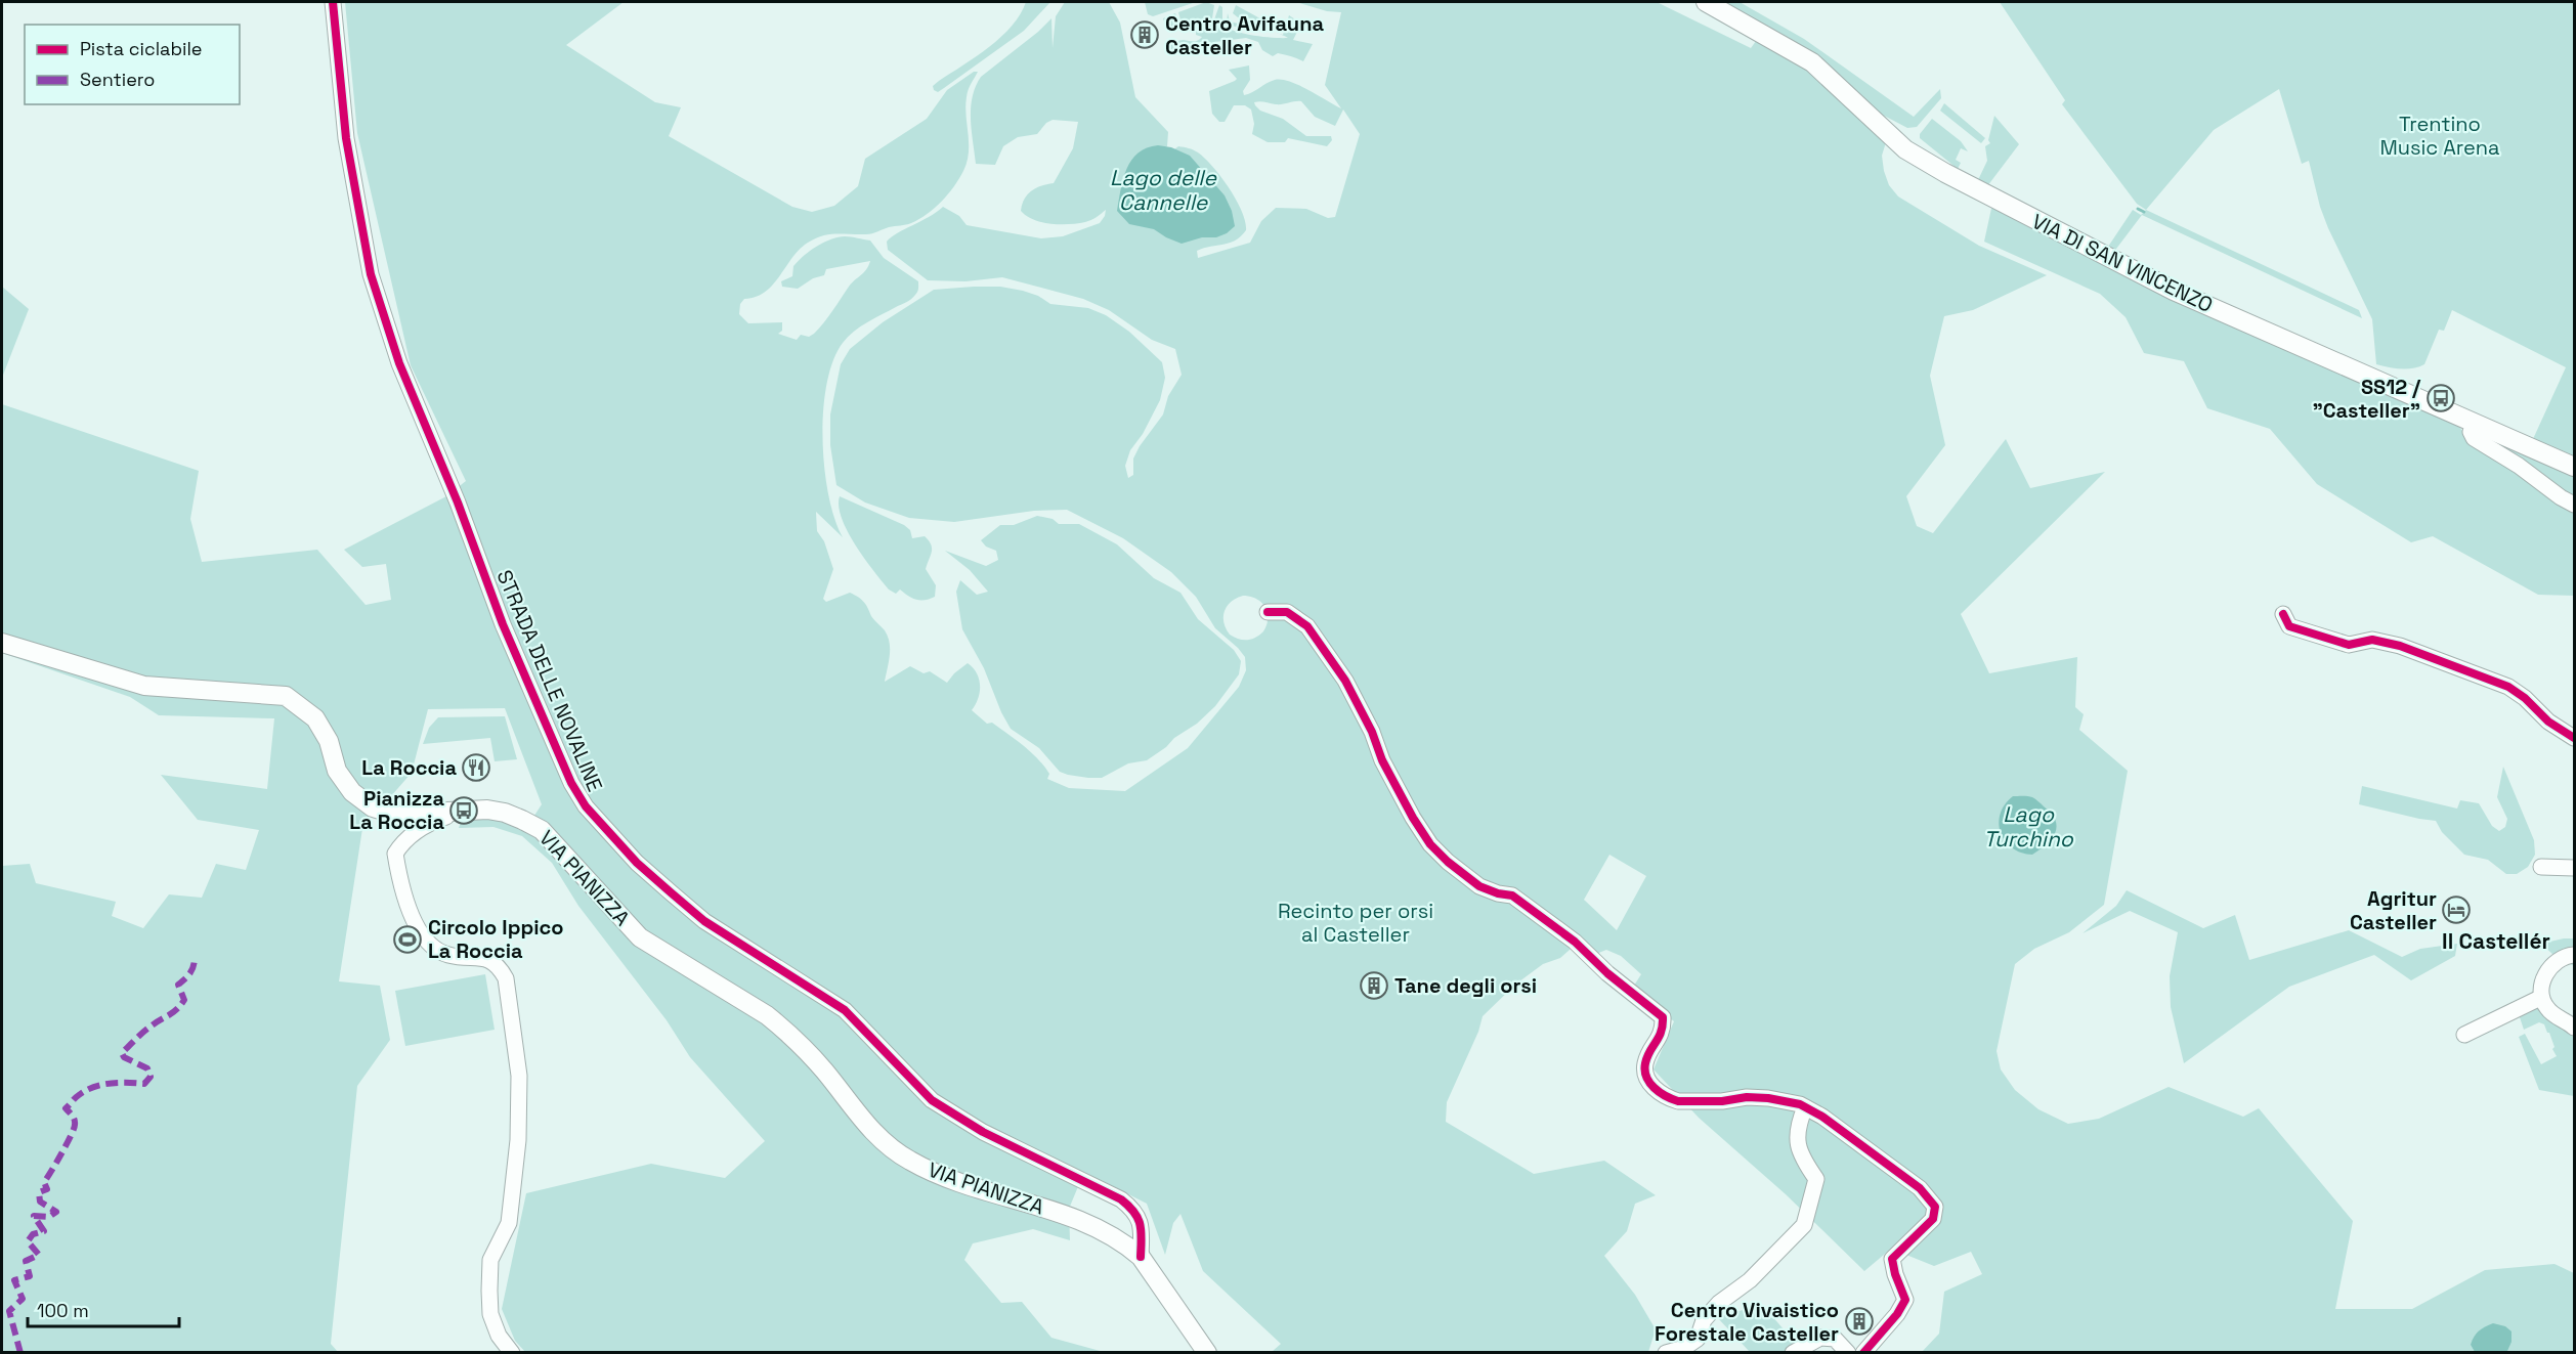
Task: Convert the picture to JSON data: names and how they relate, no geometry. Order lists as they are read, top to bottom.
{
  "streets": {
    "main road": ["VIA DI SAN VINCENZO", "VIA PIANIZZA"],
    "street": ["STRADA DELLE NOVALINE"]
  },
  "crossings": [
    ["STRADA DELLE NOVALINE", "VIA PIANIZZA"]
  ],
  "districts": ["Il Castellér"],
  "water": ["Lago delle Cannelle", "Lago Turchino"],
  "parks": ["Trentino Music Arena", "Recinto per orsi al Casteller"],
  "places": {
    "building": ["Centro Avifauna Casteller", "Tane degli orsi", "Centro Vivaistico Forestale Casteller"],
    "bus stop": ["SS12 / \"Casteller\"", "Pianizza La Roccia"],
    "restaurant": ["La Roccia"],
    "hotel": ["Agritur Casteller"],
    "sports": ["Circolo Ippico La Roccia"]
  },
  "legend": ["Pista ciclabile", "Sentiero"],
  "scale_bar": "100 m"
}
